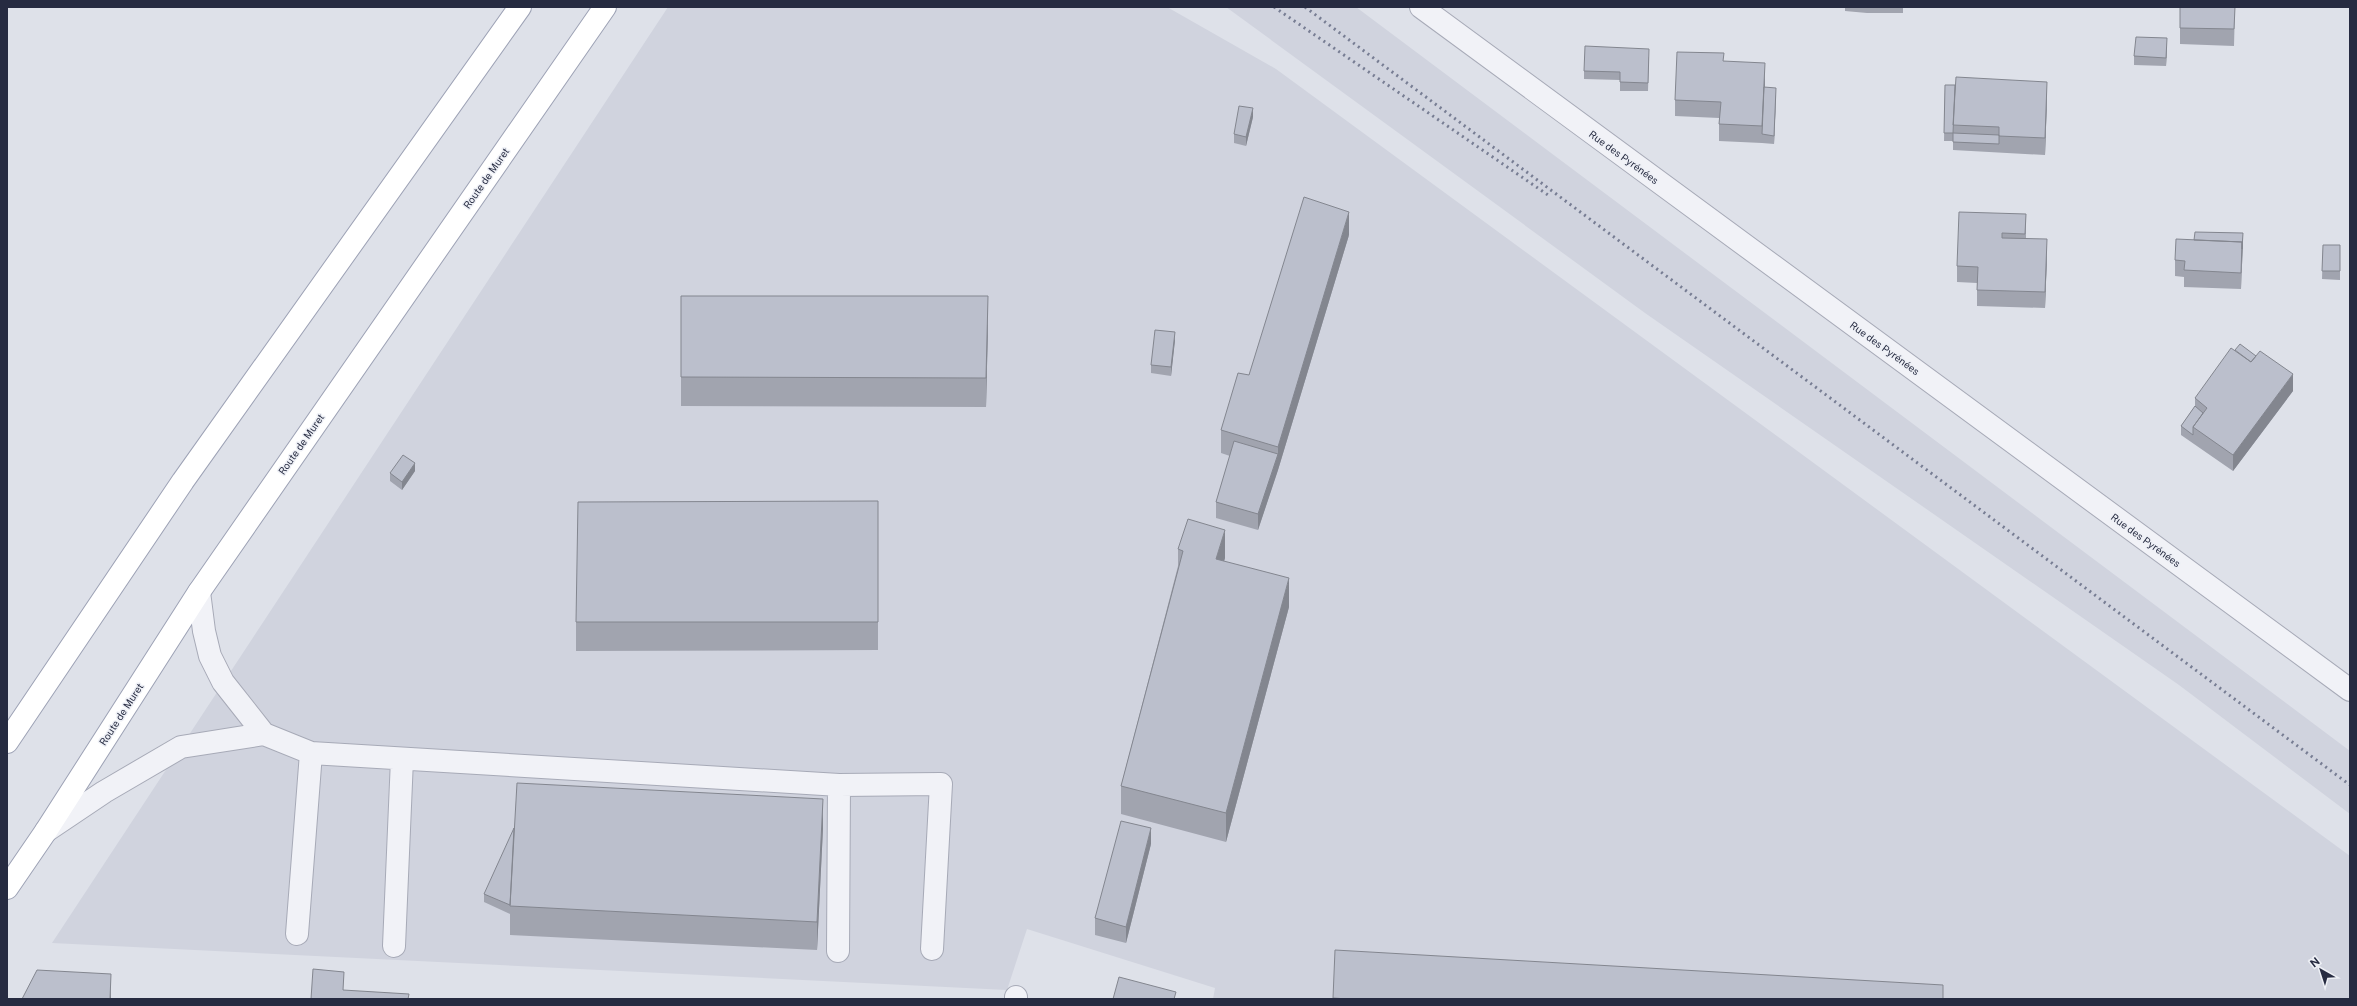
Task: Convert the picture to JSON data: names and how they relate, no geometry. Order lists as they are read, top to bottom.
{
  "streets": {
    "main road": ["Route de Muret"],
    "street": ["Rue des Pyrénées"]
  },
  "north": "top left"
}
